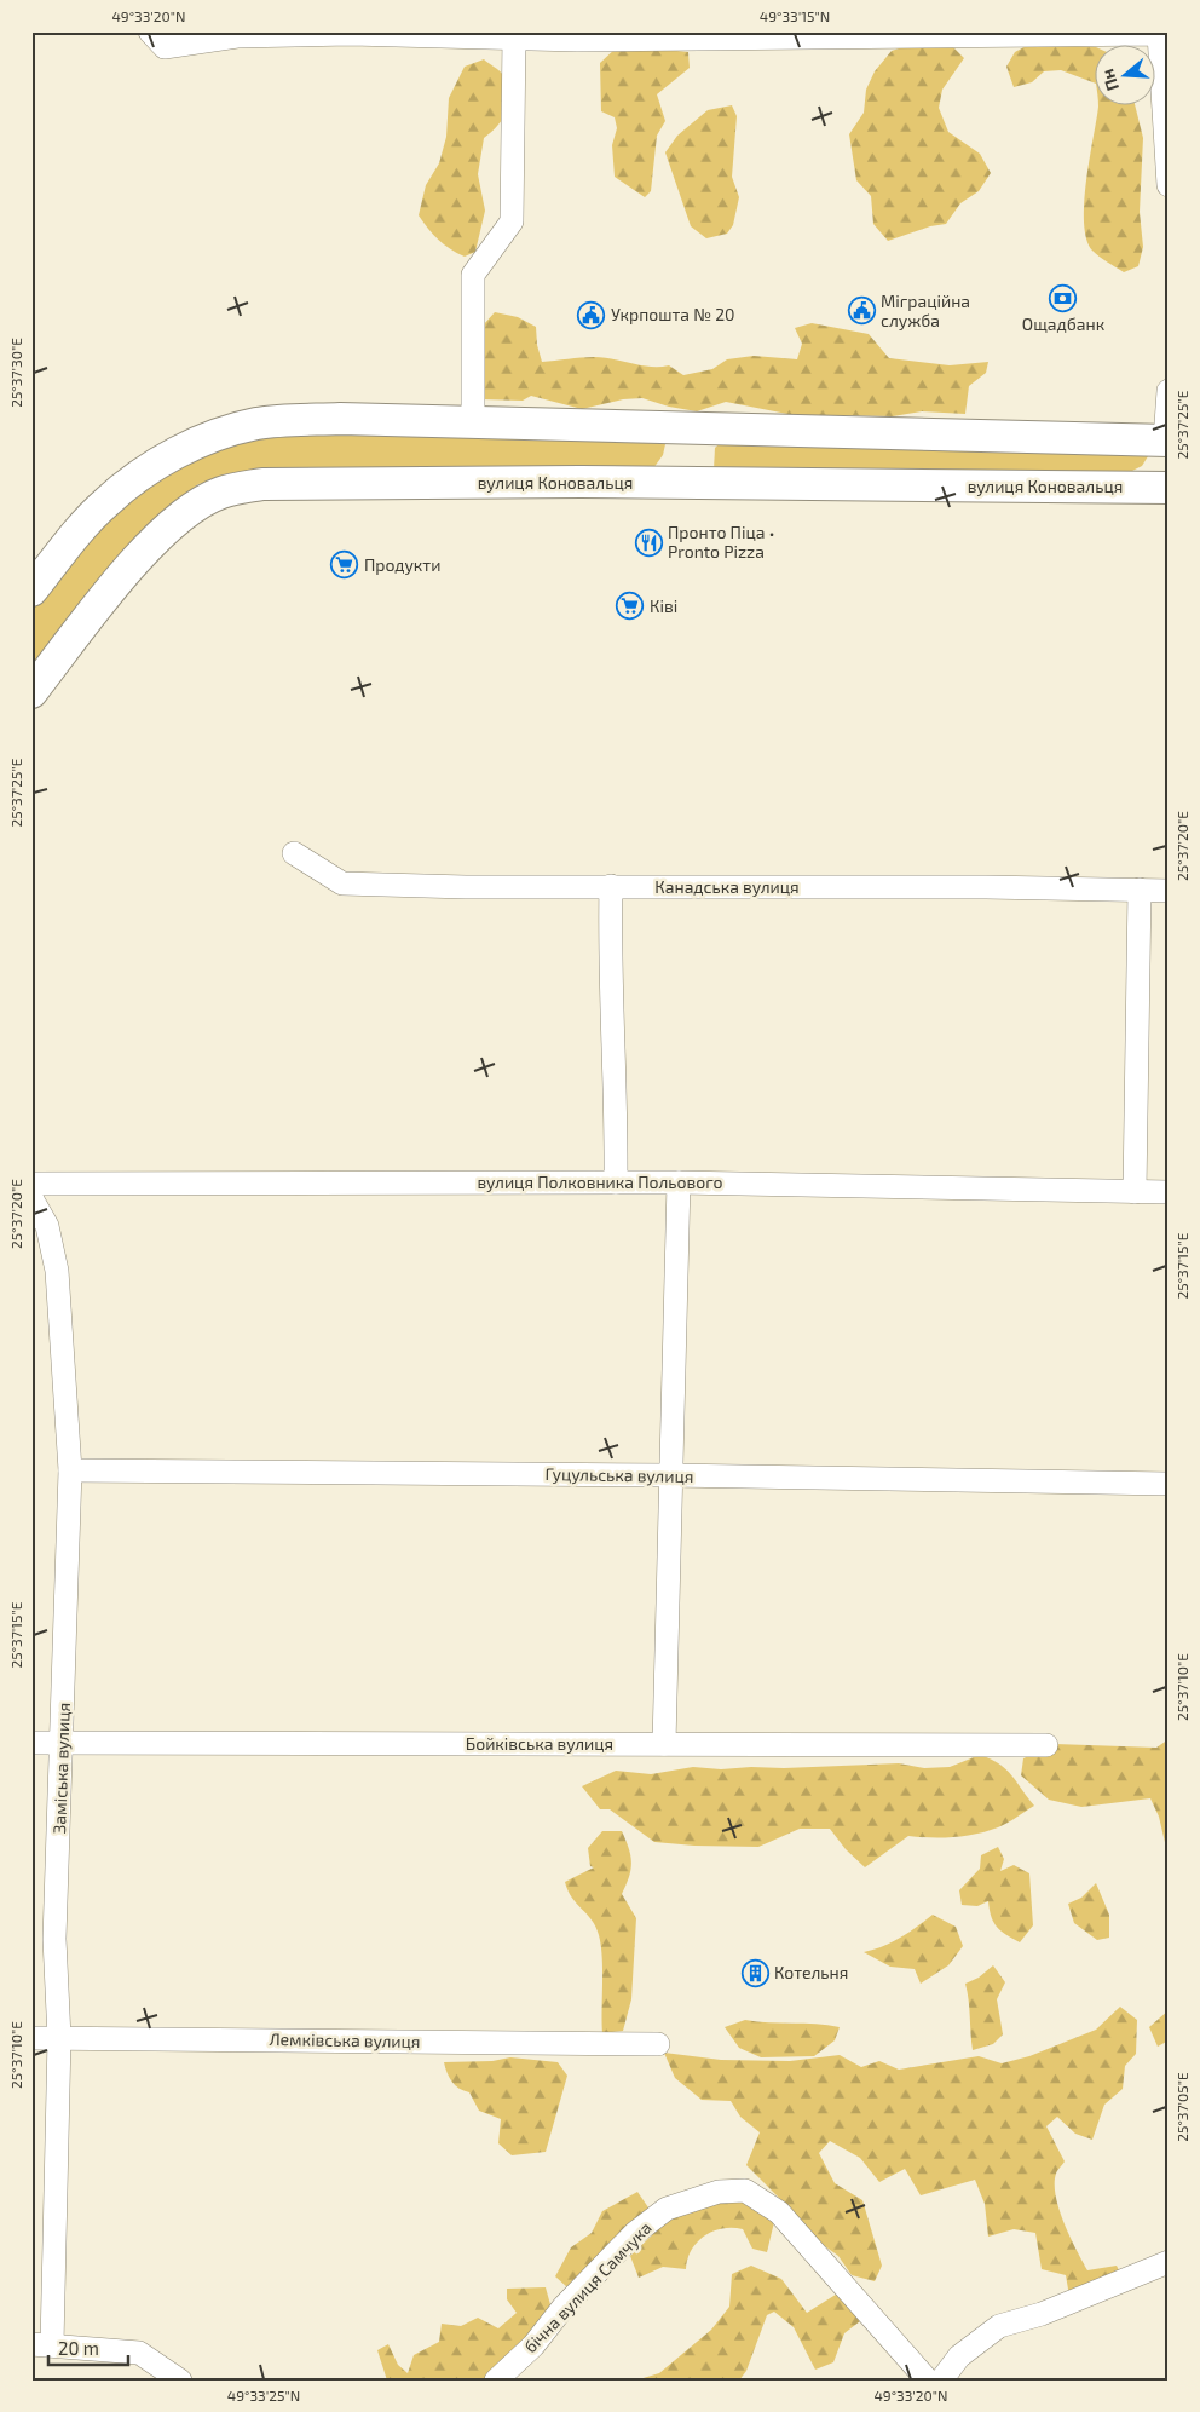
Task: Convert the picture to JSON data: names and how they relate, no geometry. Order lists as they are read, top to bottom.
{
  "streets": {
    "main road": ["вулиця Коновальця"],
    "street": [
      "Канадська вулиця",
      "вулиця Полковника Польового",
      "Гуцульська вулиця",
      "Бойківська вулиця",
      "Заміська вулиця",
      "Лемківська вулиця",
      "бічна вулиця Самчука"
    ]
  },
  "crossings": [
    ["Гуцульська вулиця", "Заміська вулиця"],
    ["Бойківська вулиця", "Заміська вулиця"],
    ["Заміська вулиця", "Лемківська вулиця"]
  ],
  "places": {
    "bank": ["Ощадбанк"],
    "public building": ["Міграційна служба", "Укрпошта № 20"],
    "restaurant": ["Пронто Піца • Pronto Pizza"],
    "supermarket": ["Продукти", "Ківі"],
    "building": ["Котельня"]
  },
  "scale_bar": "20 m",
  "north": "left",
  "coordinates": [
    "49°33'20\"N",
    "49°33'15\"N",
    "25°37'30\"E",
    "25°37'25\"E",
    "25°37'20\"E",
    "25°37'15\"E",
    "25°37'10\"E",
    "25°37'05\"E",
    "49°33'25\"N"
  ]
}
